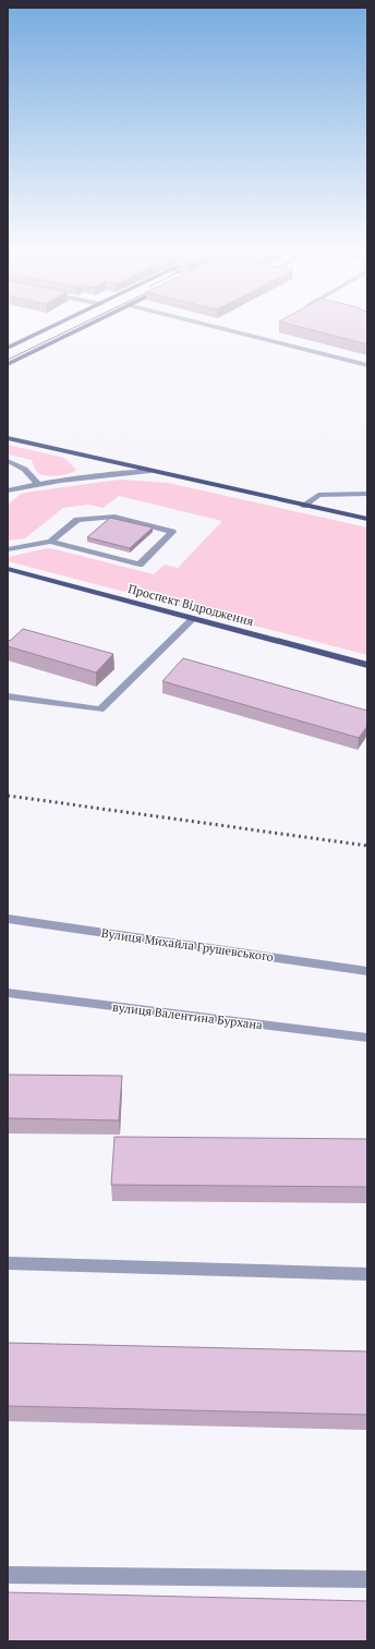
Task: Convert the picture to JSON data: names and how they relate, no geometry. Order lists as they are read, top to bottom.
{
  "streets": {
    "main road": ["Проспект Відродження"],
    "street": ["Вулиця Михайла Грушевського", "вулиця Валентина Бурхана"]
  }
}
